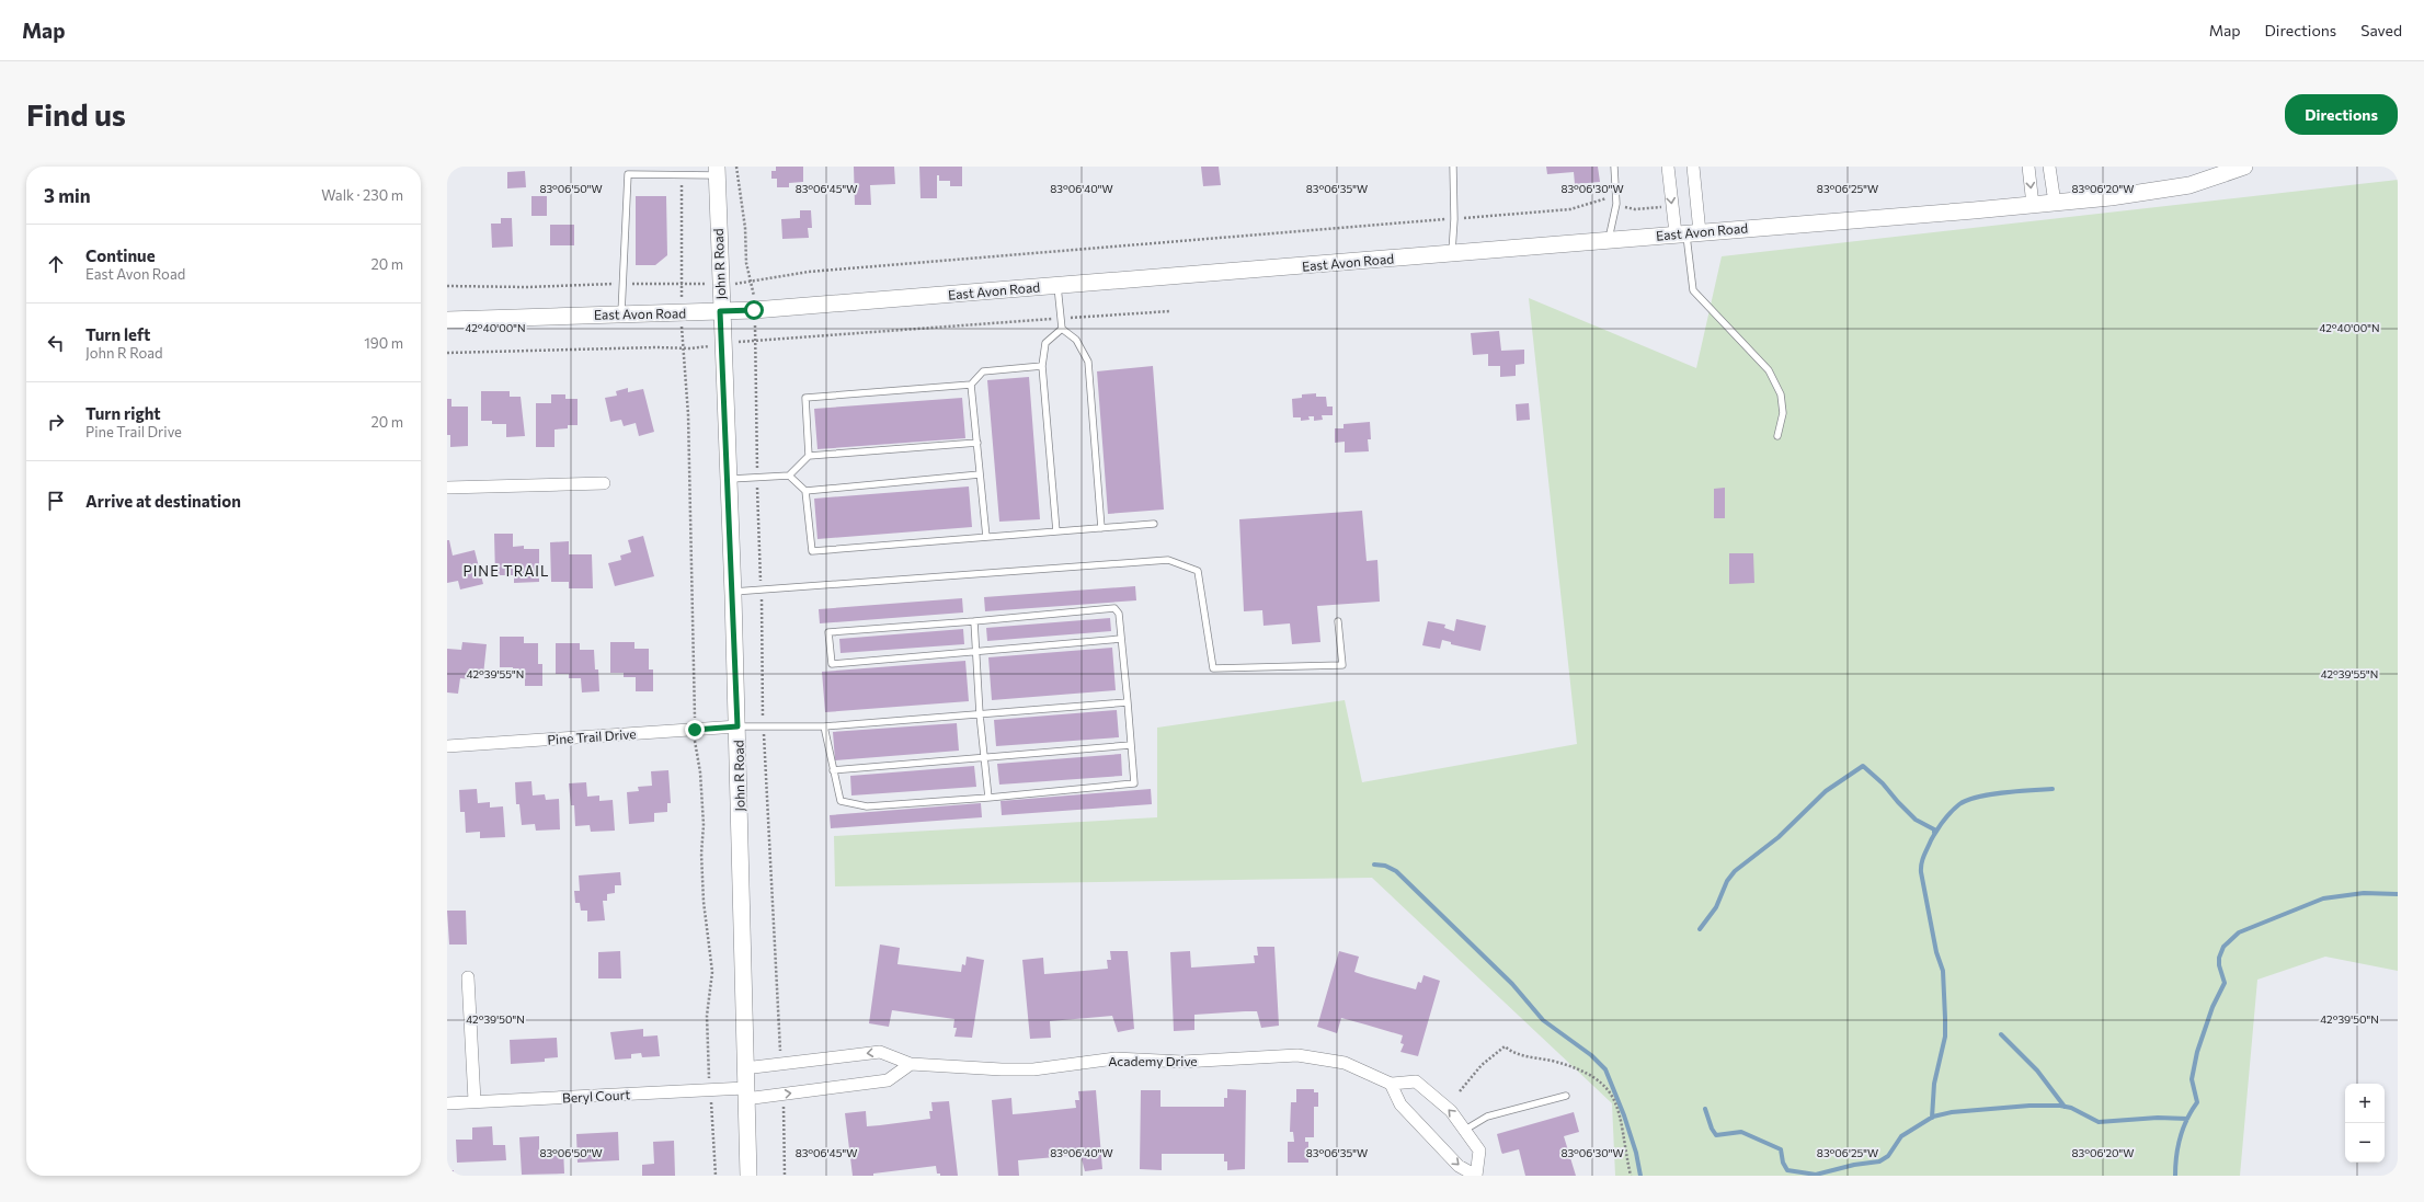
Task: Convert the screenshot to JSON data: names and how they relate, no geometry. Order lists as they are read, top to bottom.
{
  "streets": {
    "main road": ["East Avon Road", "John R Road"],
    "street": ["Pine Trail Drive", "Academy Drive", "Beryl Court"]
  },
  "crossings": [
    ["East Avon Road", "John R Road"],
    ["John R Road", "Pine Trail Drive"],
    ["John R Road", "Academy Drive"],
    ["John R Road", "Beryl Court"]
  ],
  "districts": ["PINE TRAIL"],
  "page": {
    "header": "Map",
    "nav": ["Map", "Directions", "Saved"],
    "buttons": "Directions",
    "title": "Find us",
    "heading": ["3 min", "Walk · 230 m"],
    "list": [
      ["Continue", "East Avon Road", "20 m"],
      ["Turn left", "John R Road", "190 m"],
      ["Turn right", "Pine Trail Drive", "20 m"],
      "Arrive at destination"
    ],
    "map_buttons": ["+", "−"]
  },
  "coordinates": [
    "83°06'50\"W",
    "83°06'45\"W",
    "83°06'40\"W",
    "83°06'35\"W",
    "83°06'30\"W",
    "83°06'25\"W",
    "83°06'20\"W",
    "42°40'00\"N",
    "42°39'55\"N",
    "42°39'50\"N"
  ]
}
